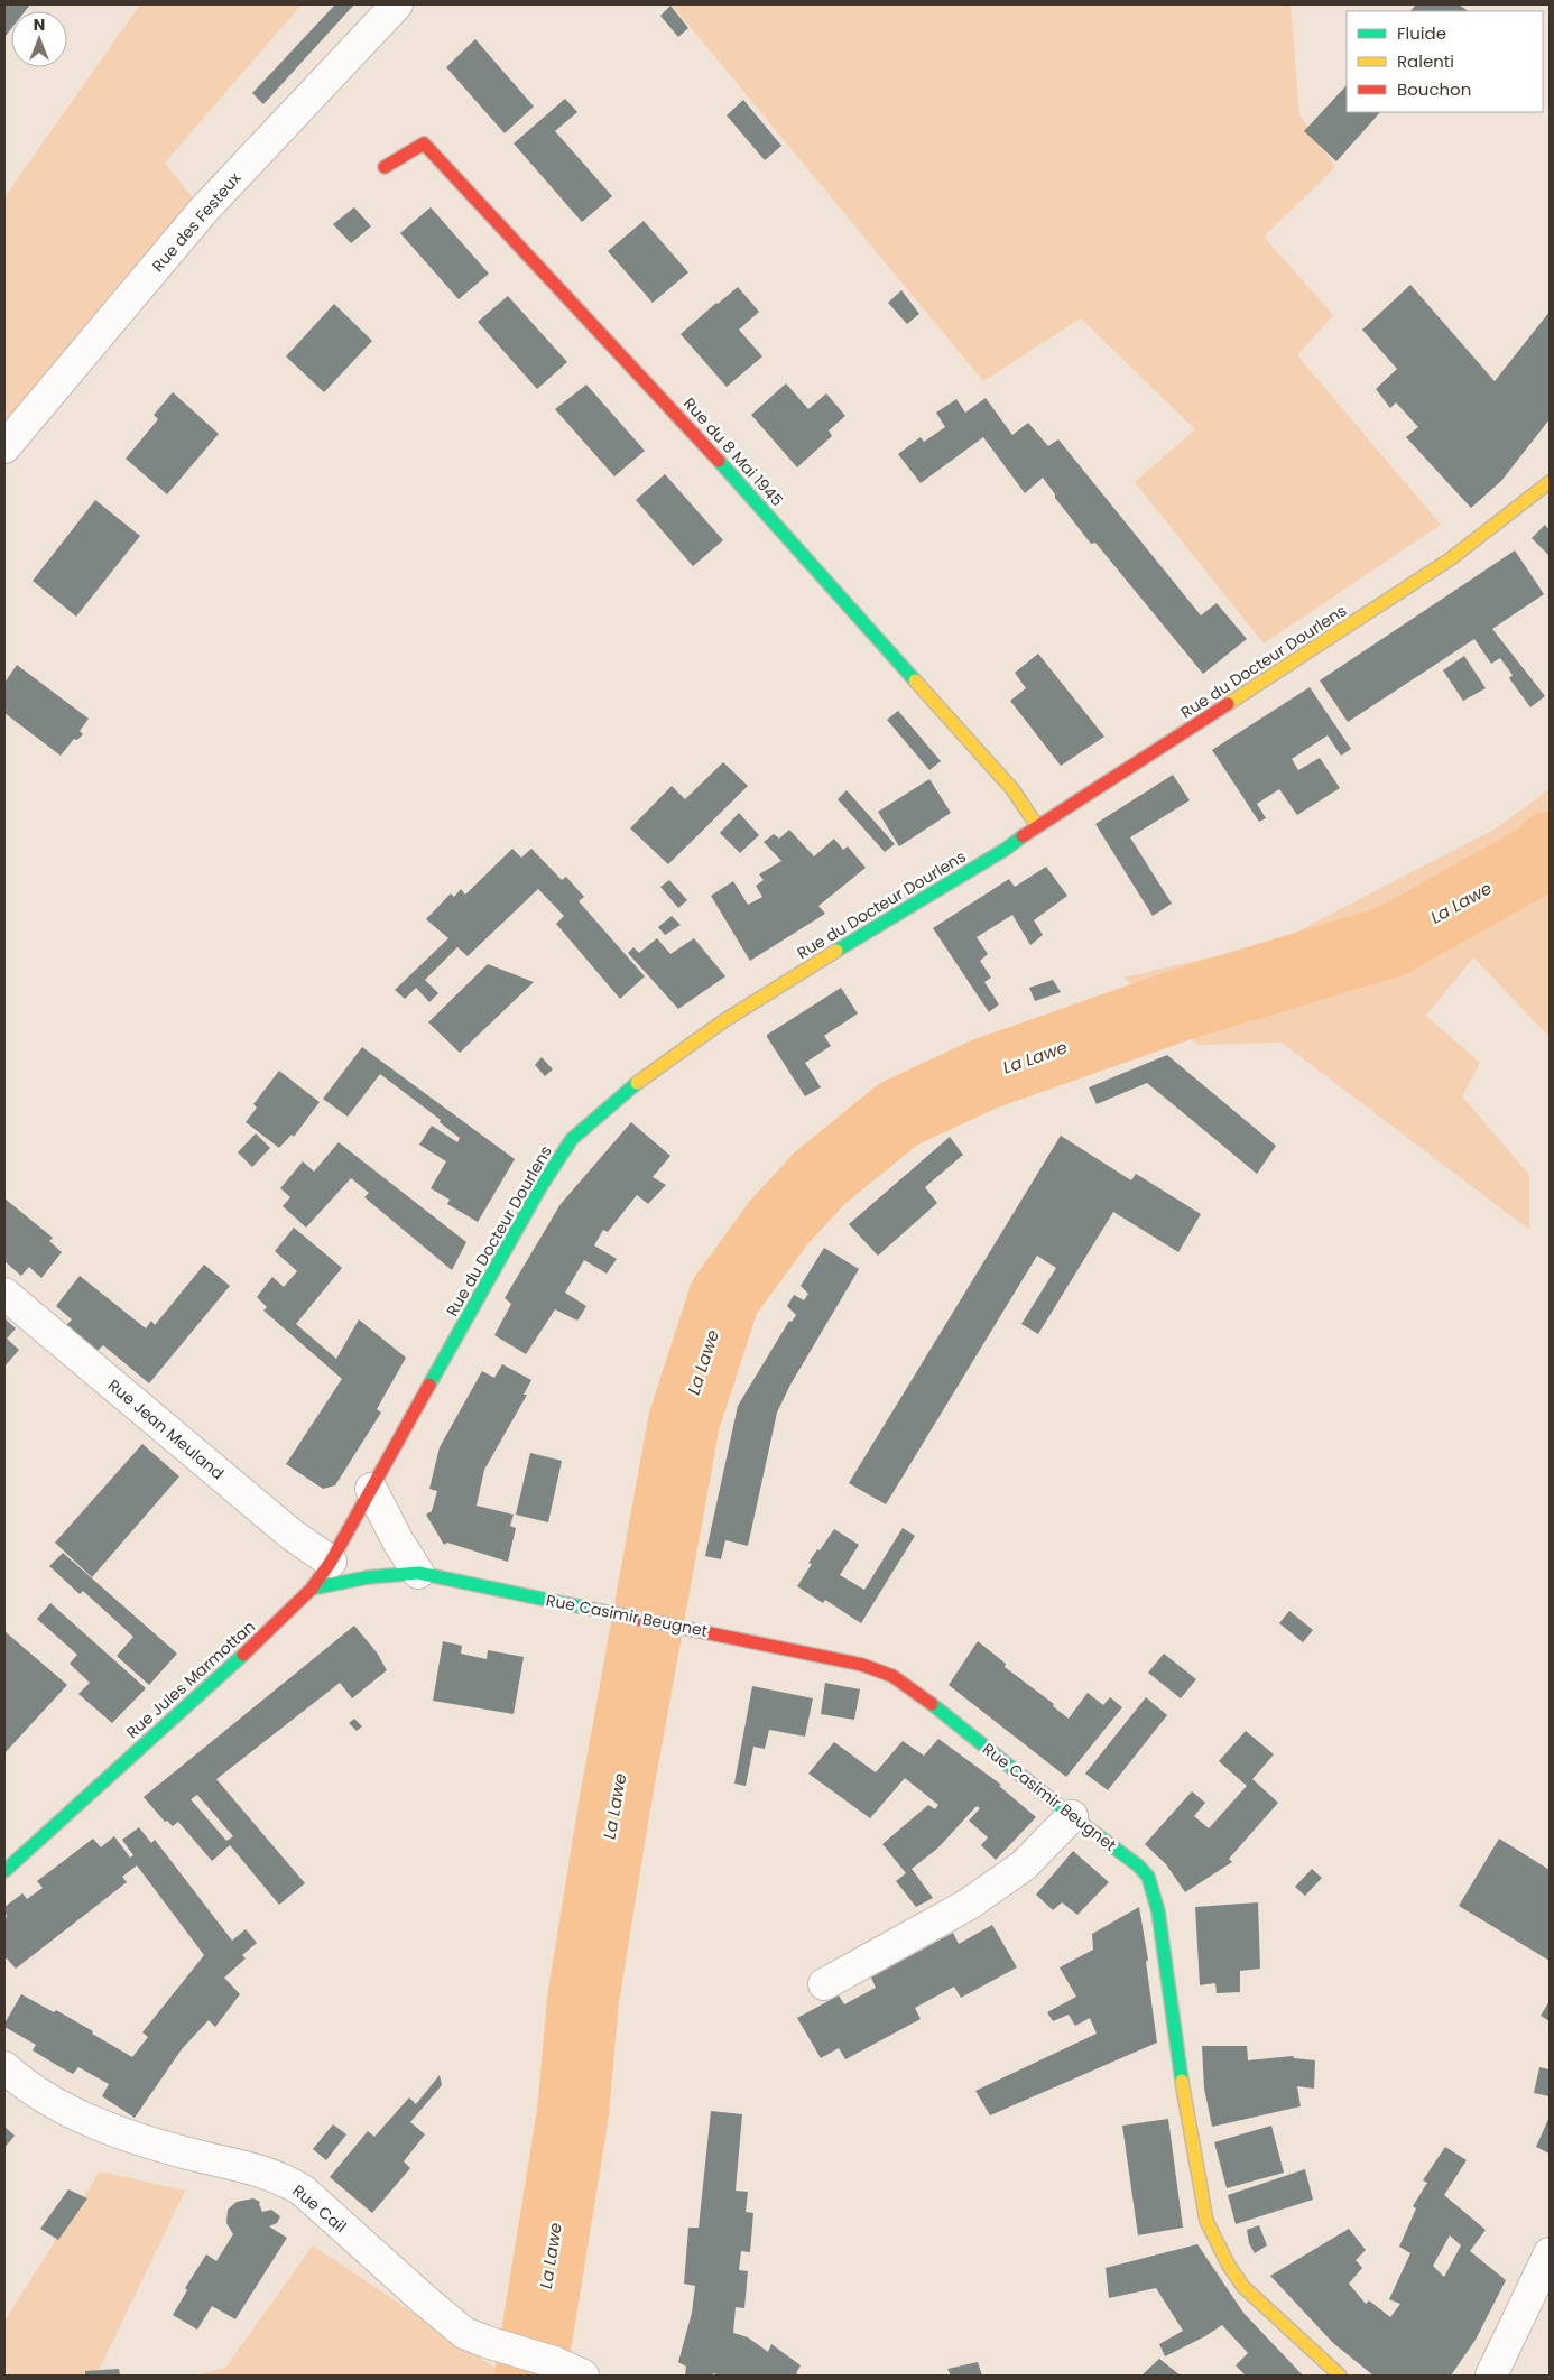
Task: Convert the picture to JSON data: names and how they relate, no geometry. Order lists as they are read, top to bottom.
{
  "streets": {
    "street": [
      "Rue des Festeux",
      "Rue du 8 Mai 1945",
      "Rue du Docteur Dourlens",
      "Rue Jean Meuland",
      "Rue Casimir Beugnet",
      "Rue Jules Marmottan",
      "Rue Cail"
    ]
  },
  "crossings": [
    ["Rue du 8 Mai 1945", "Rue du Docteur Dourlens"],
    ["Rue du Docteur Dourlens", "Rue Jules Marmottan"],
    ["Rue Jean Meuland", "Rue Jules Marmottan"],
    ["Rue Casimir Beugnet", "Rue Jules Marmottan"]
  ],
  "water": ["La Lawe"],
  "legend": ["Fluide", "Ralenti", "Bouchon"],
  "north": "top"
}
